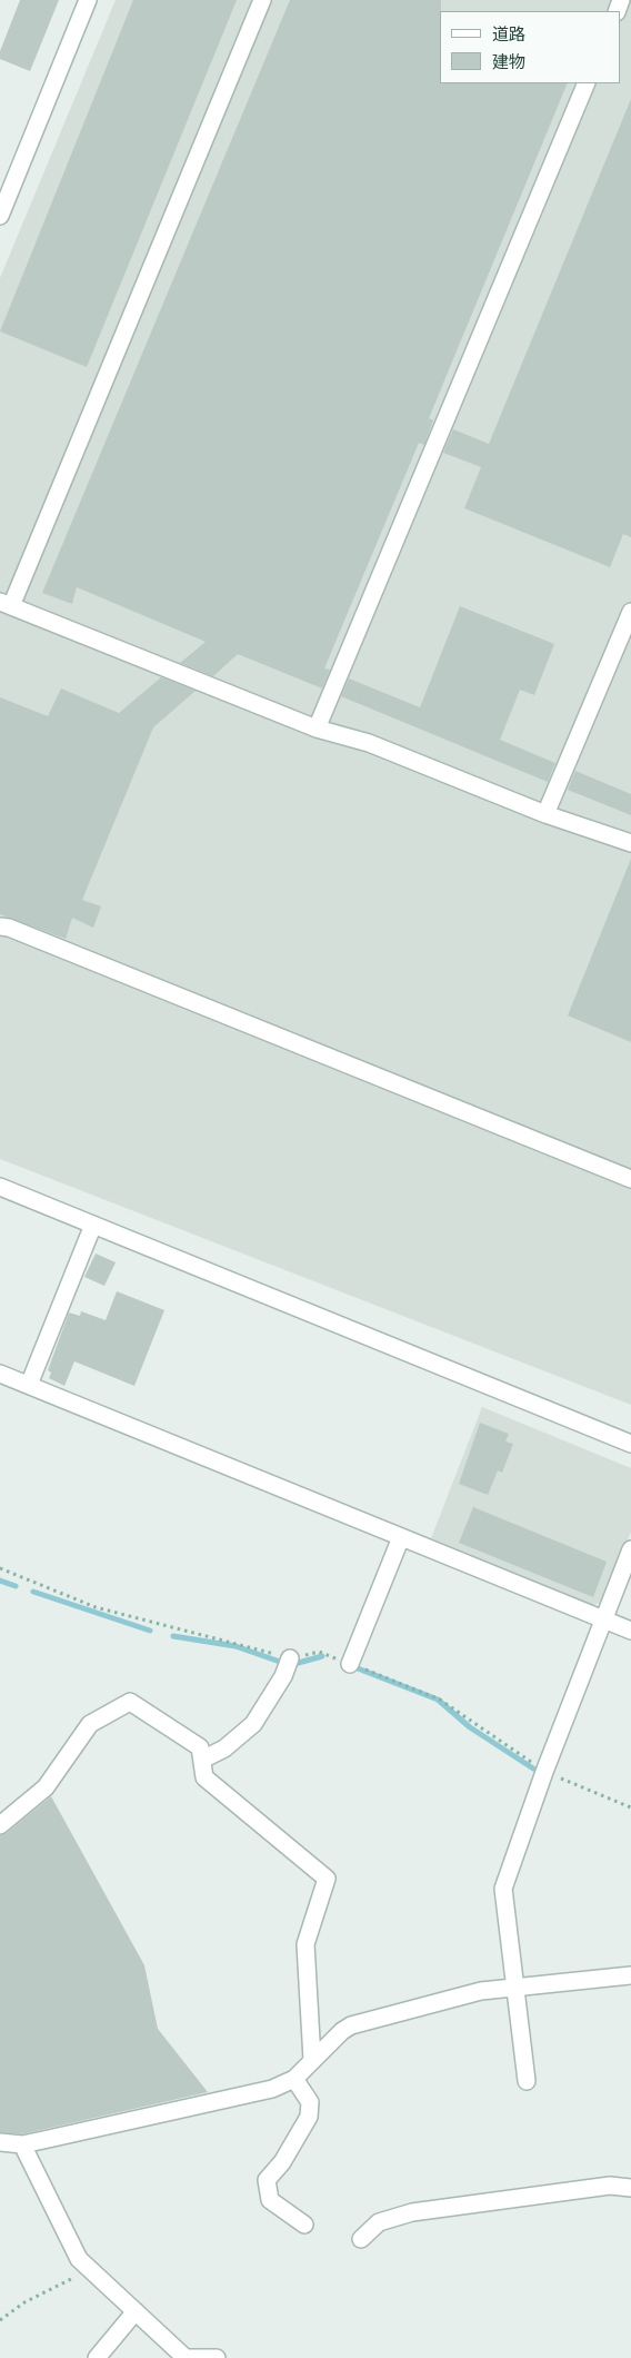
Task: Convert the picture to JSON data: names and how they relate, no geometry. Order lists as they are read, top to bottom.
{
  "legend": ["道路", "建物"]
}
